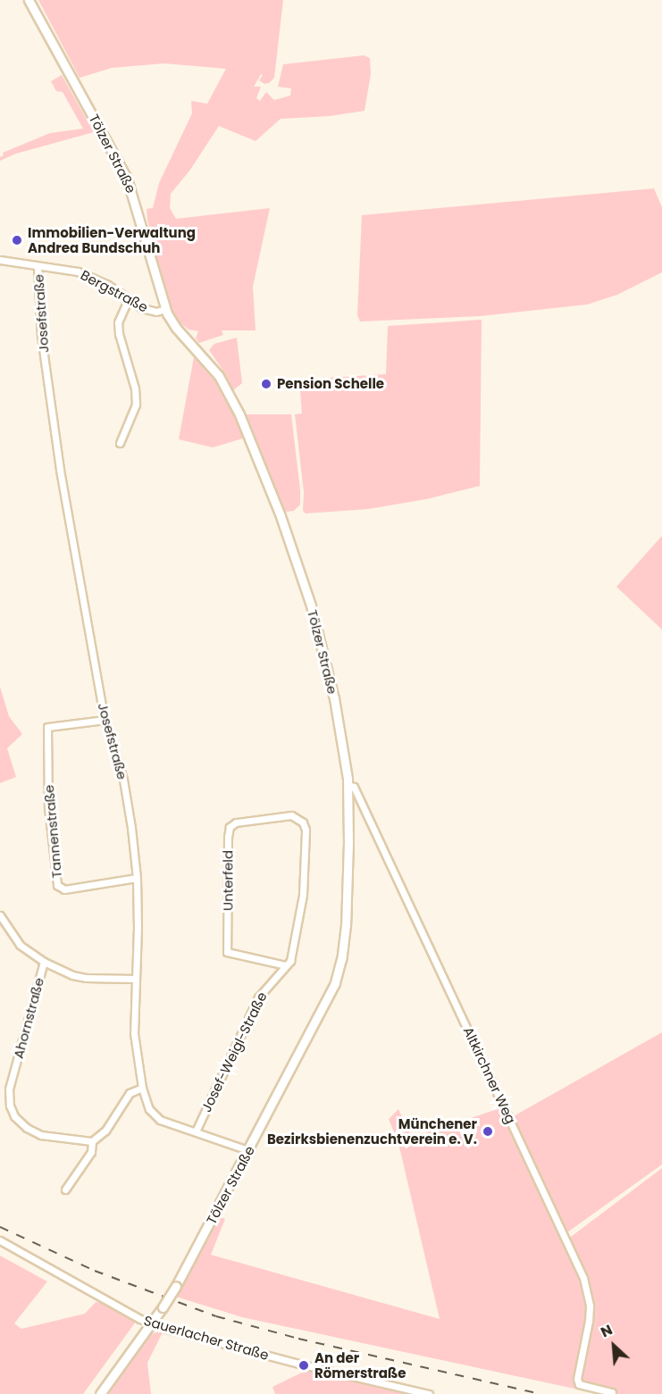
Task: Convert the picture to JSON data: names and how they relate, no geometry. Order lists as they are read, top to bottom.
{
  "streets": {
    "main road": ["Tölzer Straße"],
    "street": [
      "Bergstraße",
      "Josefstraße",
      "Tannenstraße",
      "Unterfeld",
      "Ahornstraße",
      "Josef-Weigl-Straße",
      "Altkirchner Weg",
      "Sauerlacher Straße"
    ]
  },
  "crossings": [
    ["Tölzer Straße", "Bergstraße"],
    ["Tölzer Straße", "Josefstraße"],
    ["Tölzer Straße", "Altkirchner Weg"],
    ["Tölzer Straße", "Sauerlacher Straße"],
    ["Bergstraße", "Josefstraße"],
    ["Josefstraße", "Tannenstraße"],
    ["Josefstraße", "Josef-Weigl-Straße"],
    ["Unterfeld", "Josef-Weigl-Straße"]
  ],
  "places": [
    "Immobilien-Verwaltung Andrea Bundschuh",
    "Pension Schelle",
    "Münchener Bezirksbienenzuchtverein e. V.",
    "An der Römerstraße"
  ],
  "north": "top left"
}
